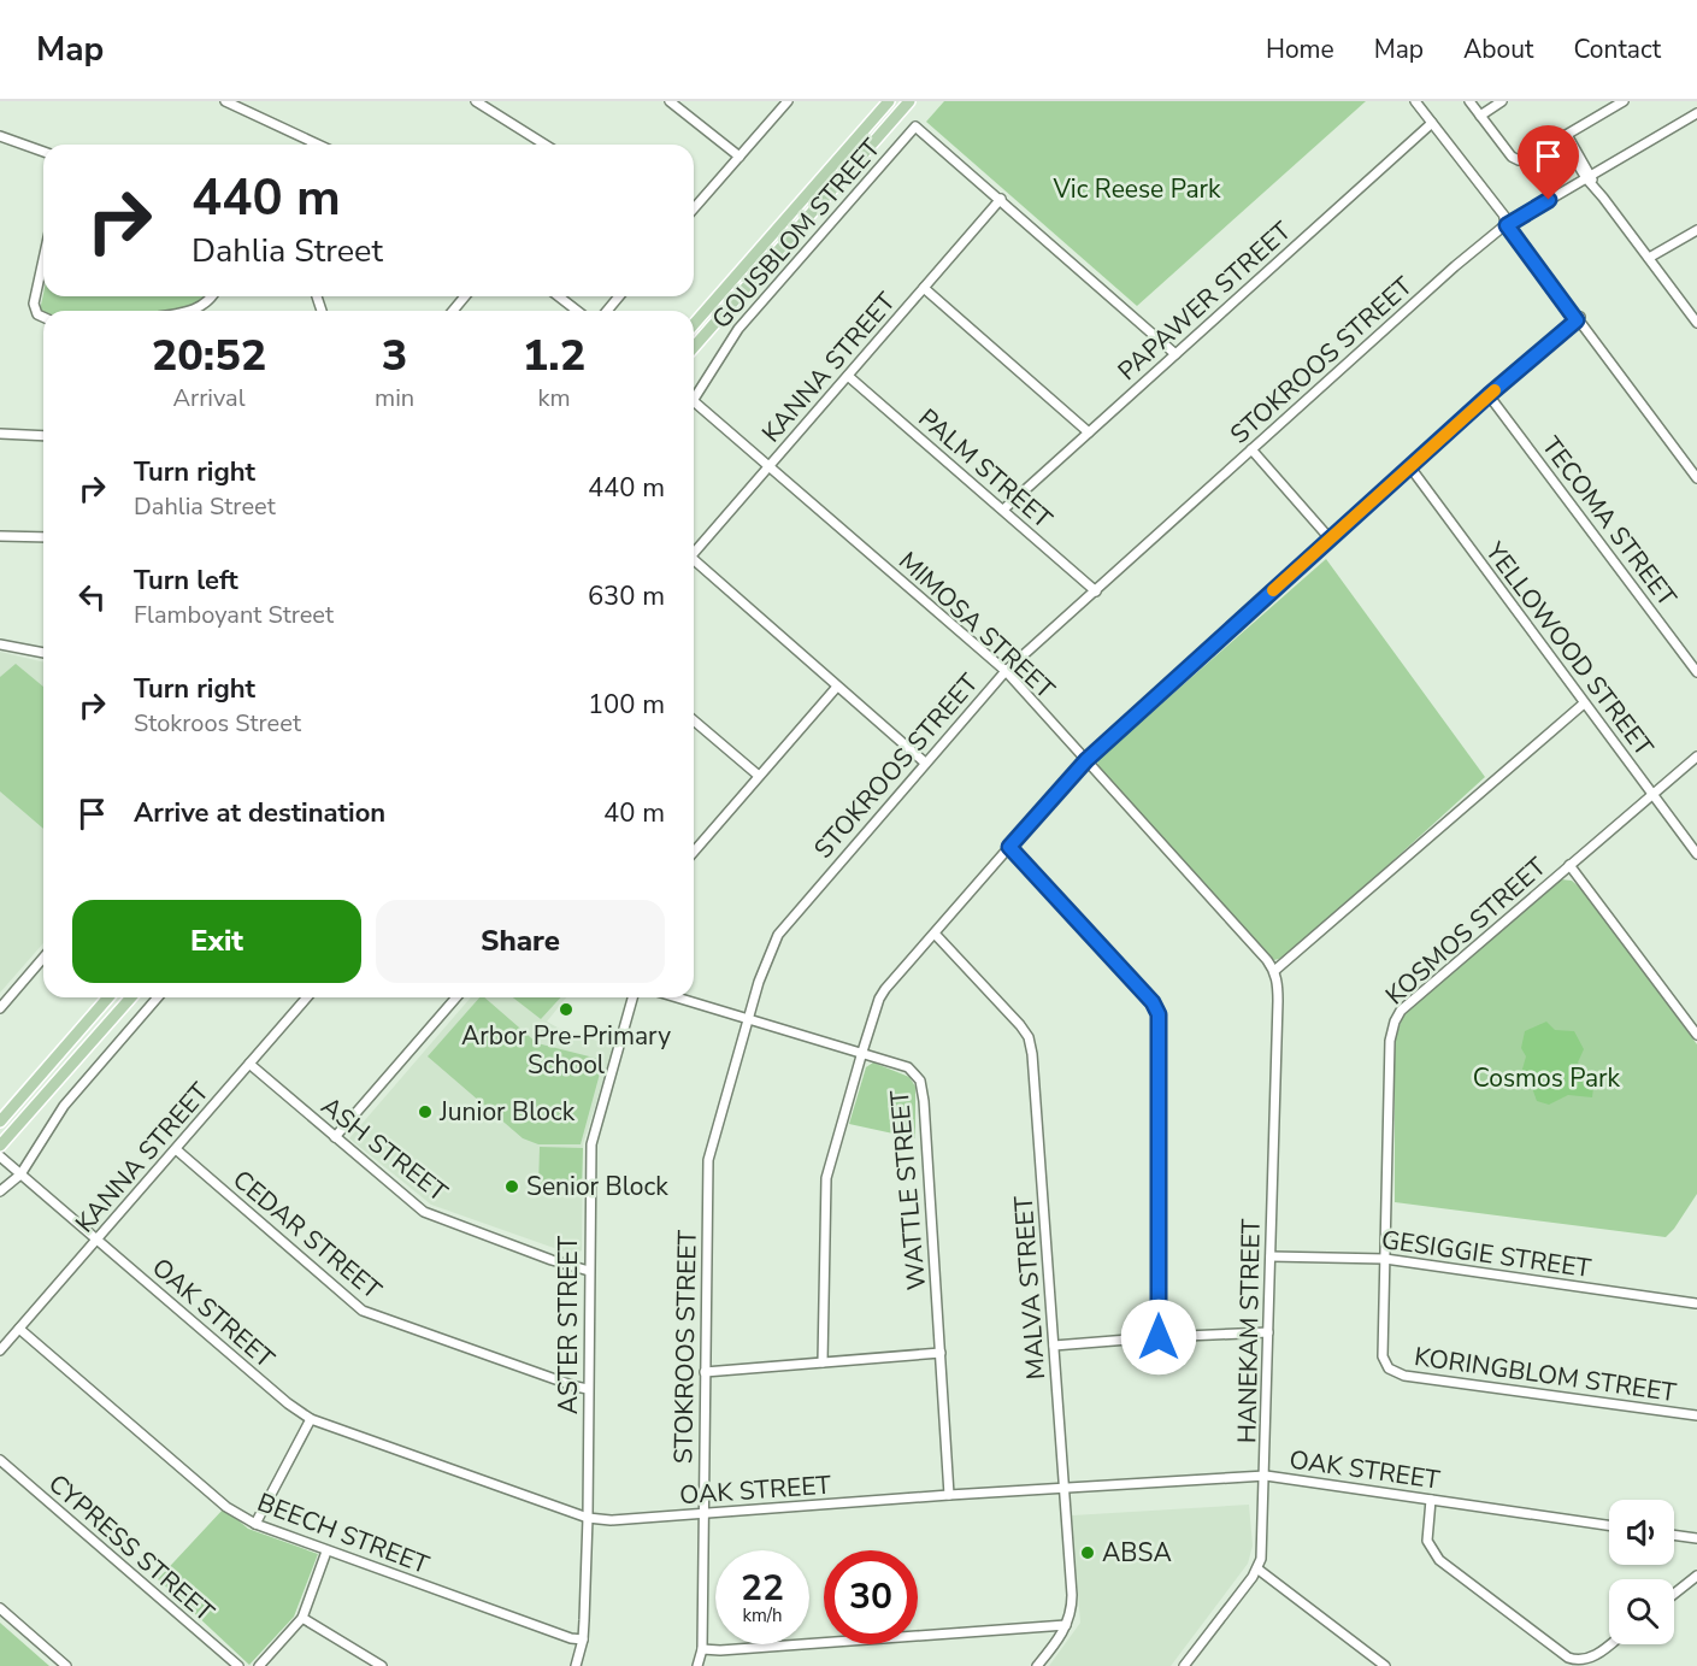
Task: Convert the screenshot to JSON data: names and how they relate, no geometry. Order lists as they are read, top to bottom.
{
  "streets": {
    "street": [
      "GOUSBLOM STREET",
      "PAPAWER STREET",
      "STOKROOS STREET",
      "KANNA STREET",
      "PALM STREET",
      "TECOMA STREET",
      "MIMOSA STREET",
      "YELLOWOOD STREET",
      "KOSMOS STREET",
      "ASH STREET",
      "WATTLE STREET",
      "CEDAR STREET",
      "GESIGGIE STREET",
      "MALVA STREET",
      "OAK STREET",
      "ASTER STREET",
      "HANEKAM STREET",
      "KORINGBLOM STREET",
      "BEECH STREET",
      "CYPRESS STREET"
    ]
  },
  "crossings": [
    ["GOUSBLOM STREET", "KANNA STREET"],
    ["PAPAWER STREET", "PALM STREET"],
    ["STOKROOS STREET", "PALM STREET"],
    ["STOKROOS STREET", "MIMOSA STREET"],
    ["STOKROOS STREET", "WATTLE STREET"],
    ["STOKROOS STREET", "OAK STREET"],
    ["KANNA STREET", "PALM STREET"],
    ["KANNA STREET", "MIMOSA STREET"],
    ["KANNA STREET", "ASH STREET"],
    ["KANNA STREET", "CEDAR STREET"],
    ["KANNA STREET", "OAK STREET"],
    ["KANNA STREET", "BEECH STREET"],
    ["MIMOSA STREET", "HANEKAM STREET"],
    ["YELLOWOOD STREET", "KOSMOS STREET"],
    ["KOSMOS STREET", "GESIGGIE STREET"],
    ["KOSMOS STREET", "KORINGBLOM STREET"],
    ["ASH STREET", "ASTER STREET"],
    ["WATTLE STREET", "OAK STREET"],
    ["CEDAR STREET", "ASTER STREET"],
    ["GESIGGIE STREET", "HANEKAM STREET"],
    ["MALVA STREET", "OAK STREET"],
    ["OAK STREET", "ASTER STREET"],
    ["OAK STREET", "HANEKAM STREET"],
    ["ASTER STREET", "BEECH STREET"]
  ],
  "parks": ["Vic Reese Park", "Cosmos Park"],
  "places": [
    "Arbor Pre-Primary School",
    "Junior Block",
    "Senior Block",
    "ABSA"
  ],
  "page": {
    "header": "Map",
    "nav": [
      "Home",
      "Map",
      "About",
      "Contact"
    ],
    "turn": ["440 m", "Dahlia Street"],
    "eta": [
      "20:52",
      "Arrival",
      "3",
      "min",
      "1.2",
      "km"
    ],
    "list": [
      {
        "name": "Turn right",
        "note": "Dahlia Street",
        "value": "440 m"
      },
      {
        "name": "Turn left",
        "note": "Flamboyant Street",
        "value": "630 m"
      },
      {
        "name": "Turn right",
        "note": "Stokroos Street",
        "value": "100 m"
      },
      {
        "name": "Arrive at destination",
        "value": "40 m"
      }
    ],
    "buttons": ["Exit", "Share"],
    "speed": "22 km/h",
    "limit": "30"
  }
}
